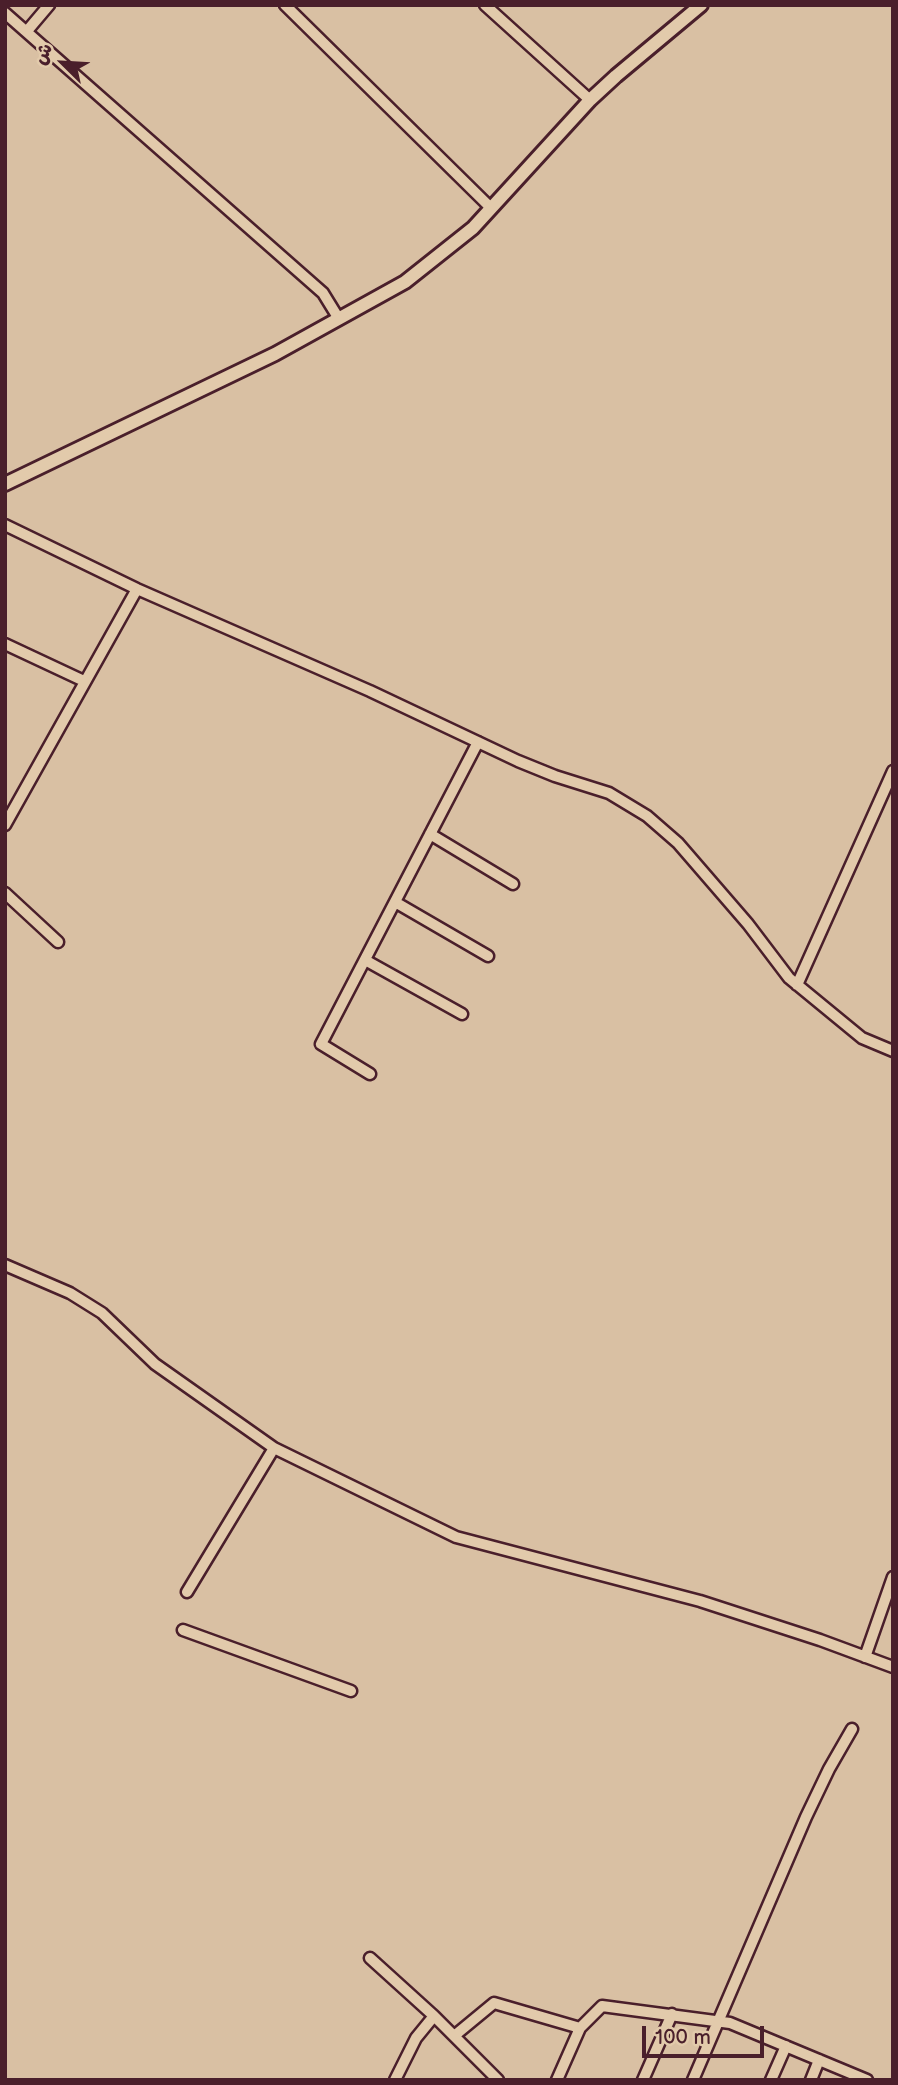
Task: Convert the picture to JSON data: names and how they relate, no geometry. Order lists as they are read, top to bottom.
{
  "scale_bar": "100 m",
  "north": "top left"
}
